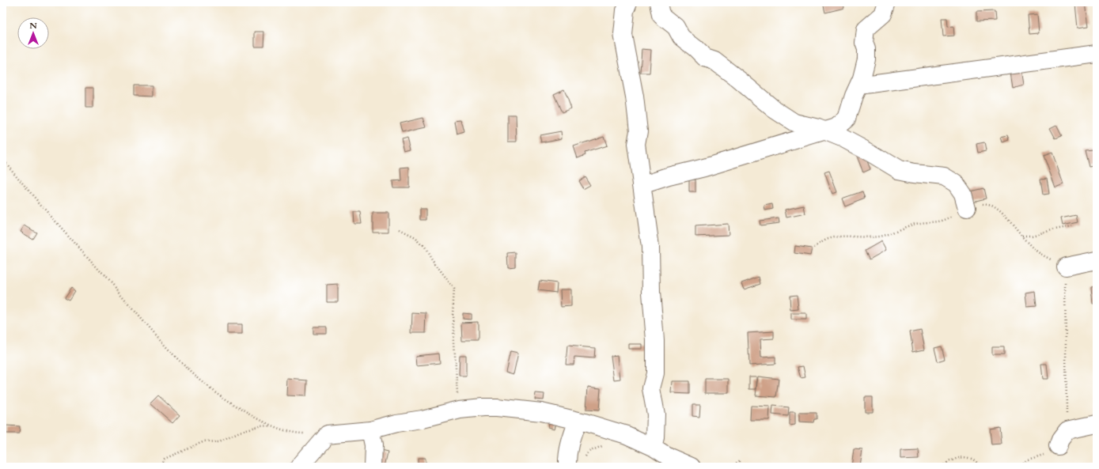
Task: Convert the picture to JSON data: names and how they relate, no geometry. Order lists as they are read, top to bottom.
{
  "north": "top"
}
